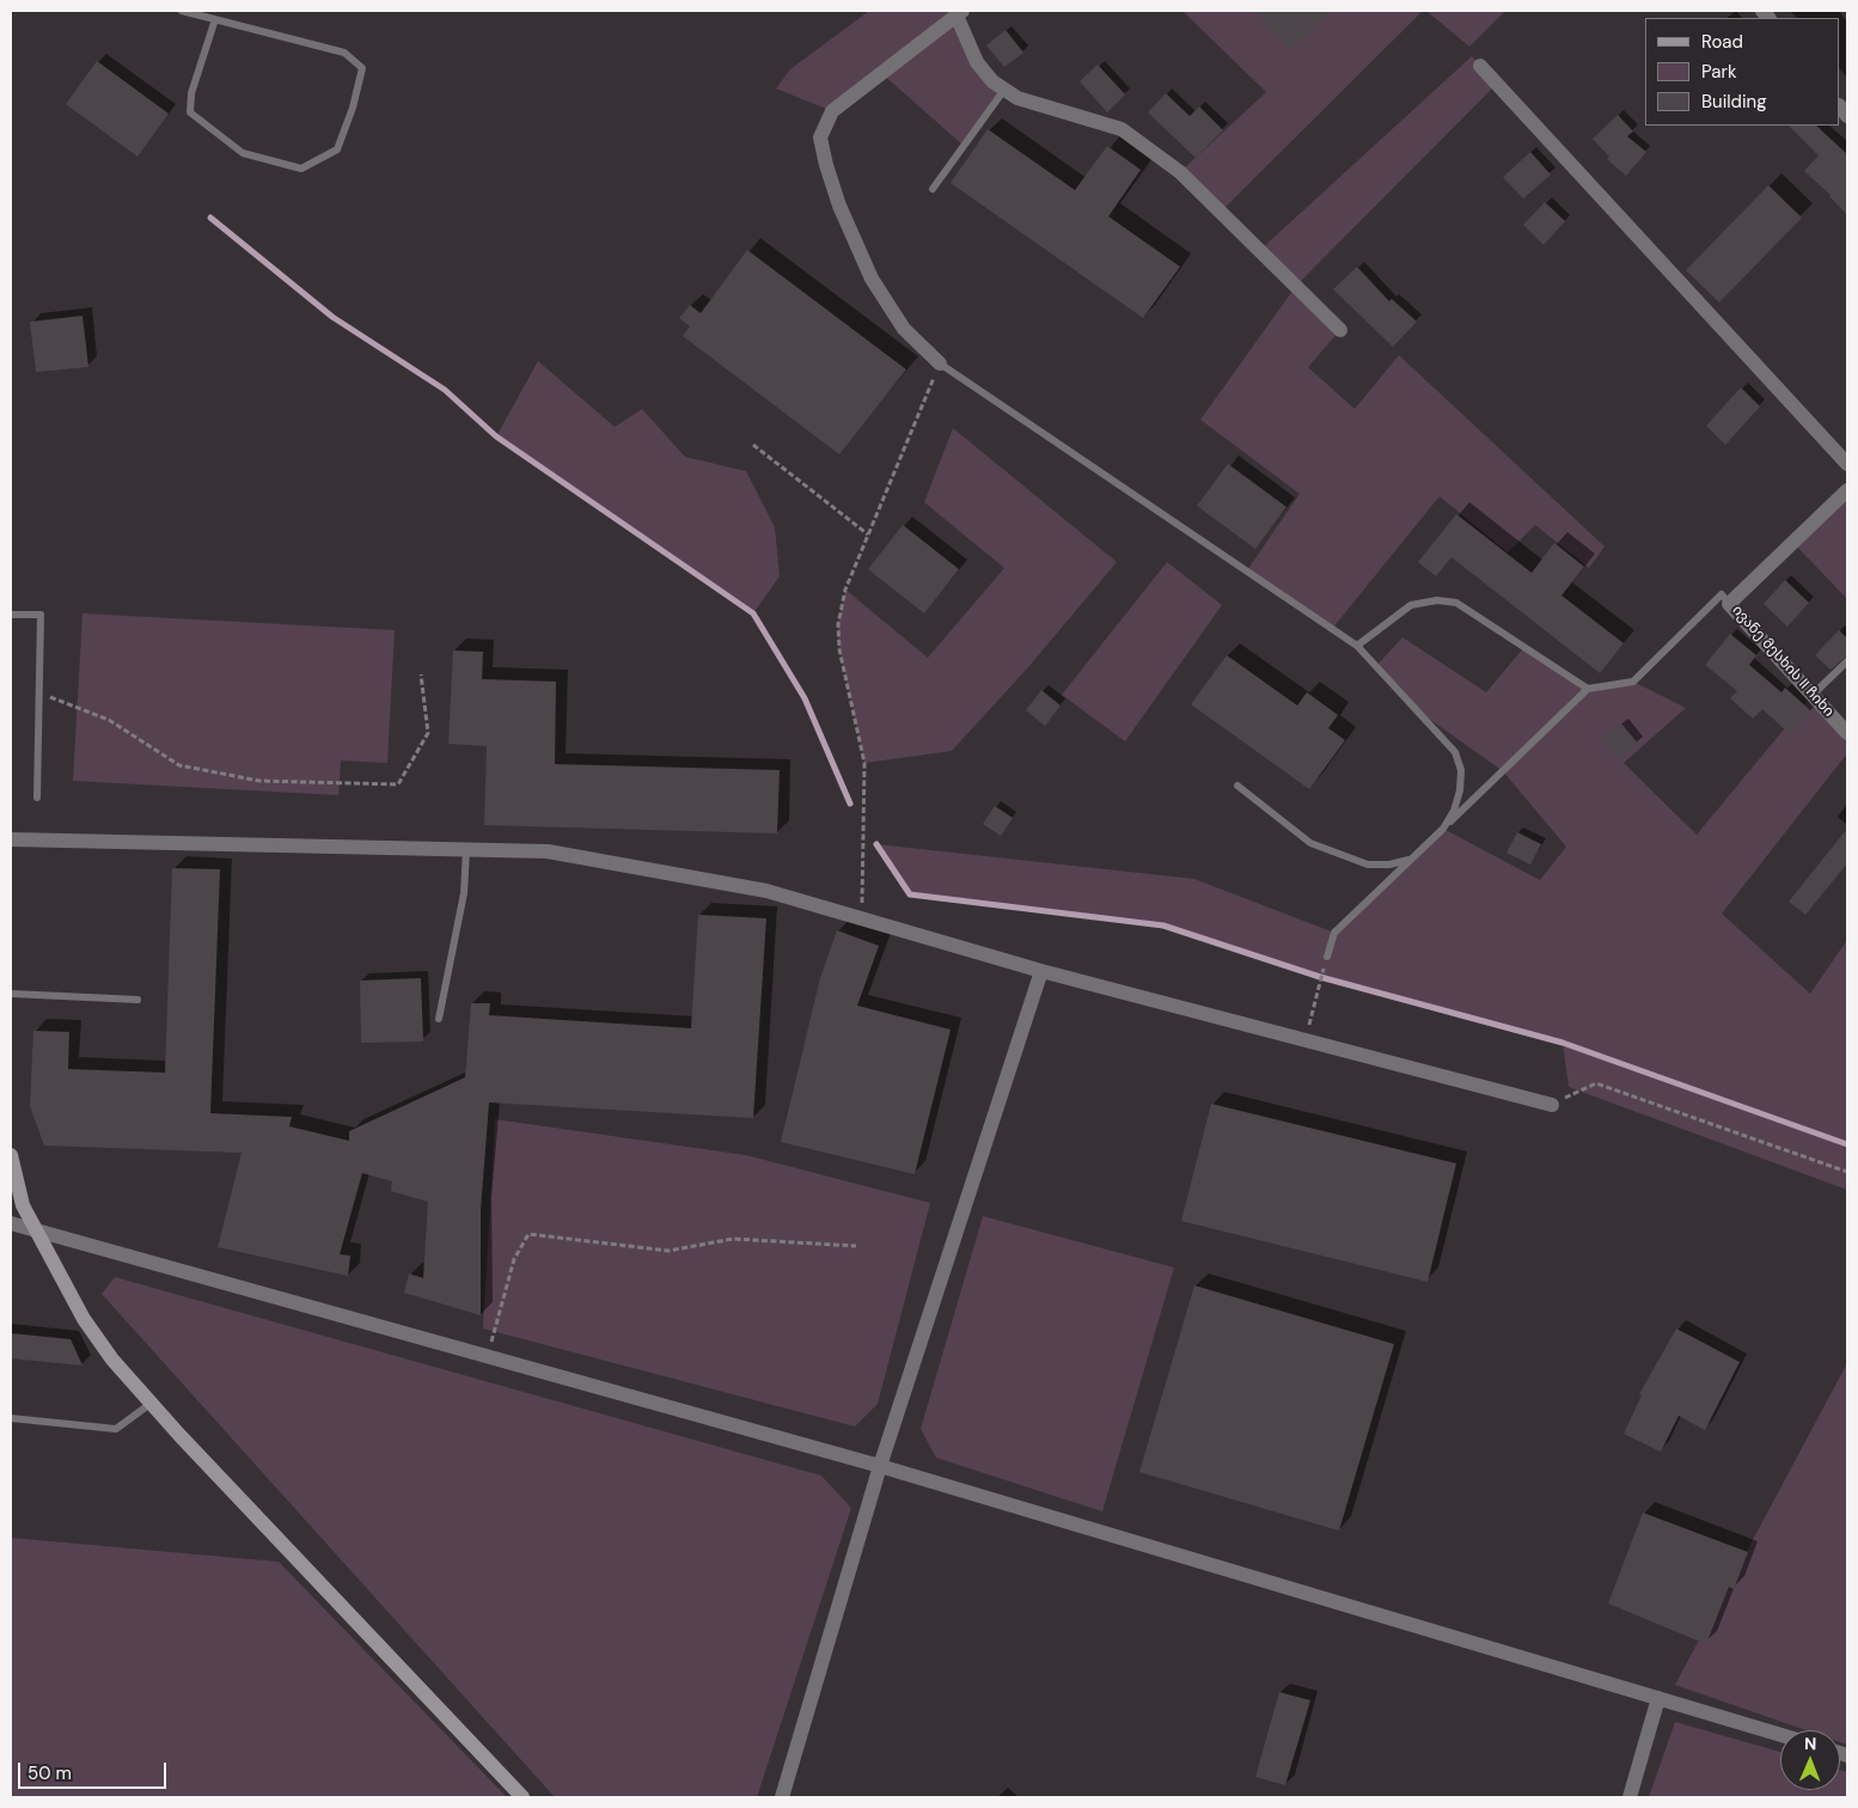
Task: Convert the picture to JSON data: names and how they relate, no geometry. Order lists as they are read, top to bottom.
{
  "streets": {
    "street": ["ივანე მესხის II ჩიხი"]
  },
  "legend": ["Road", "Park", "Building"],
  "scale_bar": "50 m",
  "north": "top"
}
